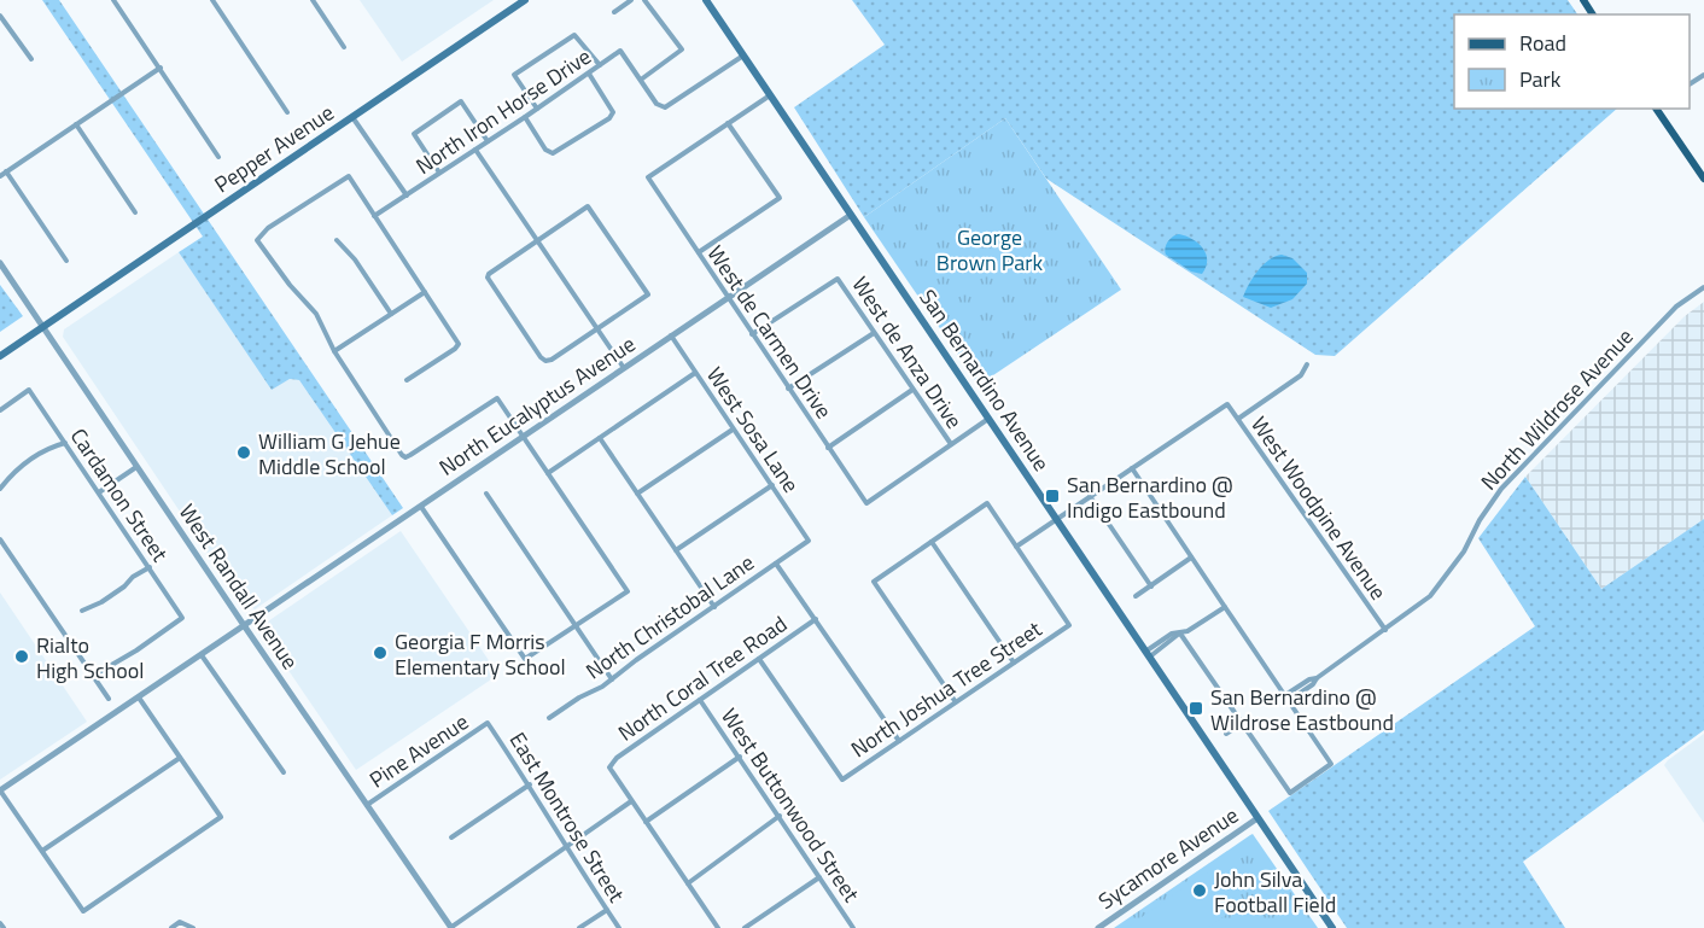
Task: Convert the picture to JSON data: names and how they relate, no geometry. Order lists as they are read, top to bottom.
{
  "streets": {
    "main road": ["Pepper Avenue", "San Bernardino Avenue"],
    "street": [
      "North Iron Horse Drive",
      "West de Carmen Drive",
      "West de Anza Drive",
      "North Eucalyptus Avenue",
      "North Wildrose Avenue",
      "West Sosa Lane",
      "Cardamon Street",
      "West Woodpine Avenue",
      "West Randall Avenue",
      "North Christobal Lane",
      "North Coral Tree Road",
      "North Joshua Tree Street",
      "Pine Avenue",
      "West Buttonwood Street",
      "East Montrose Street",
      "Sycamore Avenue"
    ]
  },
  "crossings": [
    ["Pepper Avenue", "West Randall Avenue"],
    ["West de Carmen Drive", "West de Anza Drive"],
    ["West de Carmen Drive", "North Eucalyptus Avenue"],
    ["San Bernardino Avenue", "North Eucalyptus Avenue"],
    ["San Bernardino Avenue", "Sycamore Avenue"],
    ["North Eucalyptus Avenue", "West Sosa Lane"],
    ["North Eucalyptus Avenue", "West Randall Avenue"],
    ["North Wildrose Avenue", "West Woodpine Avenue"],
    ["West Sosa Lane", "North Christobal Lane"],
    ["West Randall Avenue", "Pine Avenue"],
    ["North Coral Tree Road", "North Joshua Tree Street"],
    ["North Coral Tree Road", "West Buttonwood Street"],
    ["Pine Avenue", "East Montrose Street"]
  ],
  "parks": ["George Brown Park"],
  "places": {
    "other": [
      "William G Jehue Middle School",
      "Georgia F Morris Elementary School",
      "Rialto High School",
      "John Silva Football Field"
    ],
    "transit": ["San Bernardino @ Indigo Eastbound", "San Bernardino @ Wildrose Eastbound"]
  },
  "legend": ["Road", "Park"]
}
